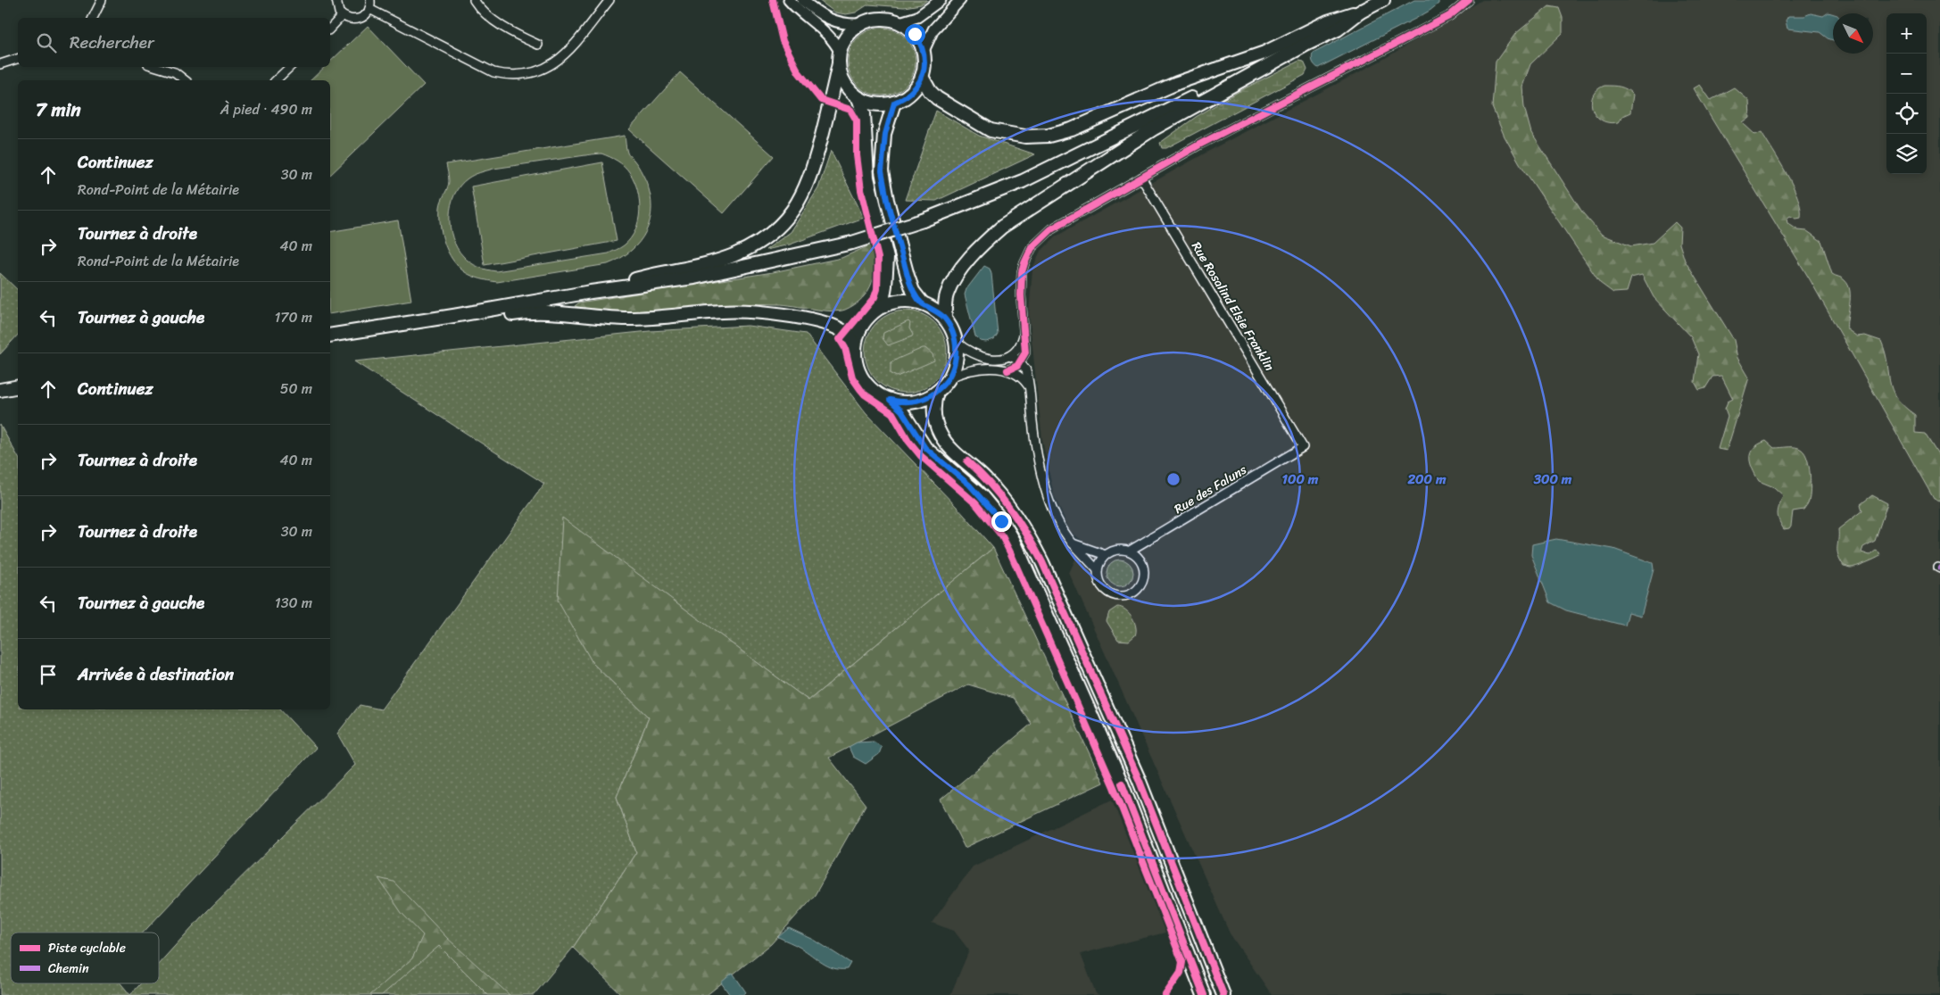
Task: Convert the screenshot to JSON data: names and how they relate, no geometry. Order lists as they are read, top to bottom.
{
  "streets": {
    "street": ["Rue Rosalind Elsie Franklin", "Rue des Faluns"]
  },
  "crossings": [
    ["Rue Rosalind Elsie Franklin", "Rue des Faluns"]
  ],
  "legend": ["Piste cyclable", "Chemin"],
  "north": "bottom right",
  "page": {
    "map_buttons": ["+", "−"],
    "search": "Rechercher",
    "heading": ["7 min", "À pied · 490 m"],
    "list": [
      ["Continuez", "Rond-Point de la Métairie", "30 m"],
      ["Tournez à droite", "Rond-Point de la Métairie", "40 m"],
      ["Tournez à gauche", "170 m"],
      ["Continuez", "50 m"],
      ["Tournez à droite", "40 m"],
      ["Tournez à droite", "30 m"],
      ["Tournez à gauche", "130 m"],
      "Arrivée à destination"
    ]
  },
  "rings": ["100 m", "200 m", "300 m"]
}
